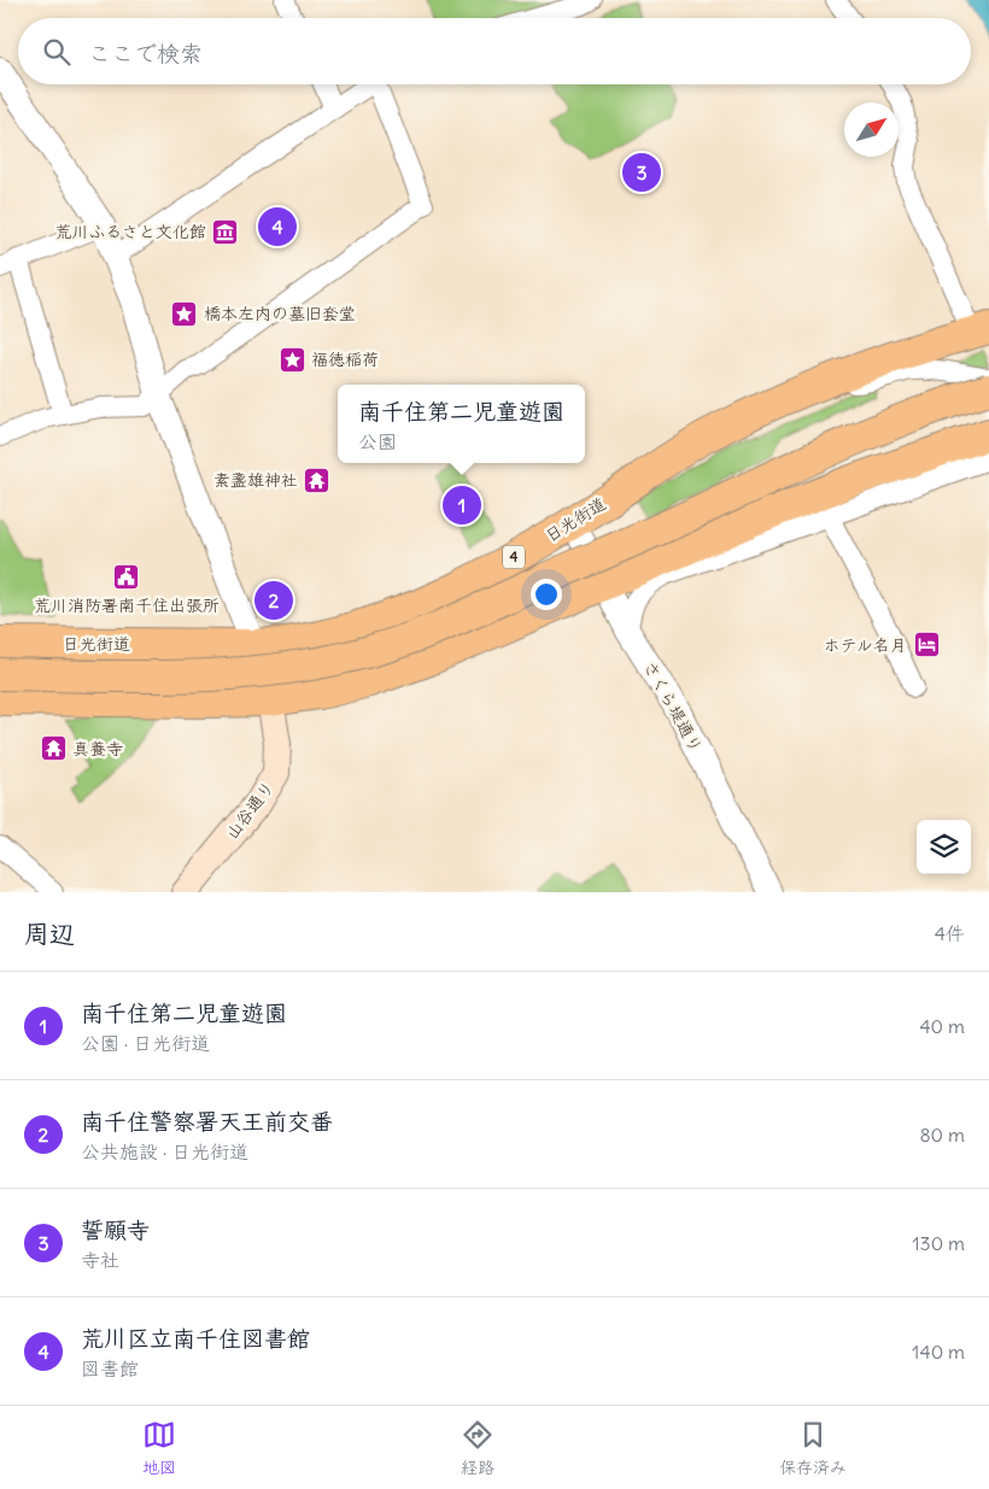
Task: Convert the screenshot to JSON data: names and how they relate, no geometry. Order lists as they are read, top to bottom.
{
  "streets": {
    "highway": ["日光街道", "4"],
    "main road": ["山谷通り"],
    "street": ["さくら堤通り"]
  },
  "crossings": [
    ["日光街道", "さくら堤通り"],
    ["日光街道", "山谷通り"]
  ],
  "places": {
    "museum": ["荒川ふるさと文化館"],
    "place": ["橋本左内の墓旧套堂", "福徳稲荷"],
    "temple": ["素盞雄神社", "真養寺"],
    "public building": ["荒川消防署南千住出張所"],
    "hotel": ["ホテル名月"]
  },
  "north": "top right",
  "page": {
    "search": "ここで検索",
    "pins": [
      "3",
      "4",
      "1",
      "2"
    ],
    "popup": ["南千住第二児童遊園", "公園"],
    "heading": ["周辺", "4件"],
    "list": [
      {
        "mark": "1",
        "name": "南千住第二児童遊園",
        "note": "公園 · 日光街道",
        "value": "40 m"
      },
      {
        "mark": "2",
        "name": "南千住警察署天王前交番",
        "note": "公共施設 · 日光街道",
        "value": "80 m"
      },
      {
        "mark": "3",
        "name": "誓願寺",
        "note": "寺社",
        "value": "130 m"
      },
      {
        "mark": "4",
        "name": "荒川区立南千住図書館",
        "note": "図書館",
        "value": "140 m"
      }
    ],
    "nav": ["地図", "経路", "保存済み"]
  }
}
